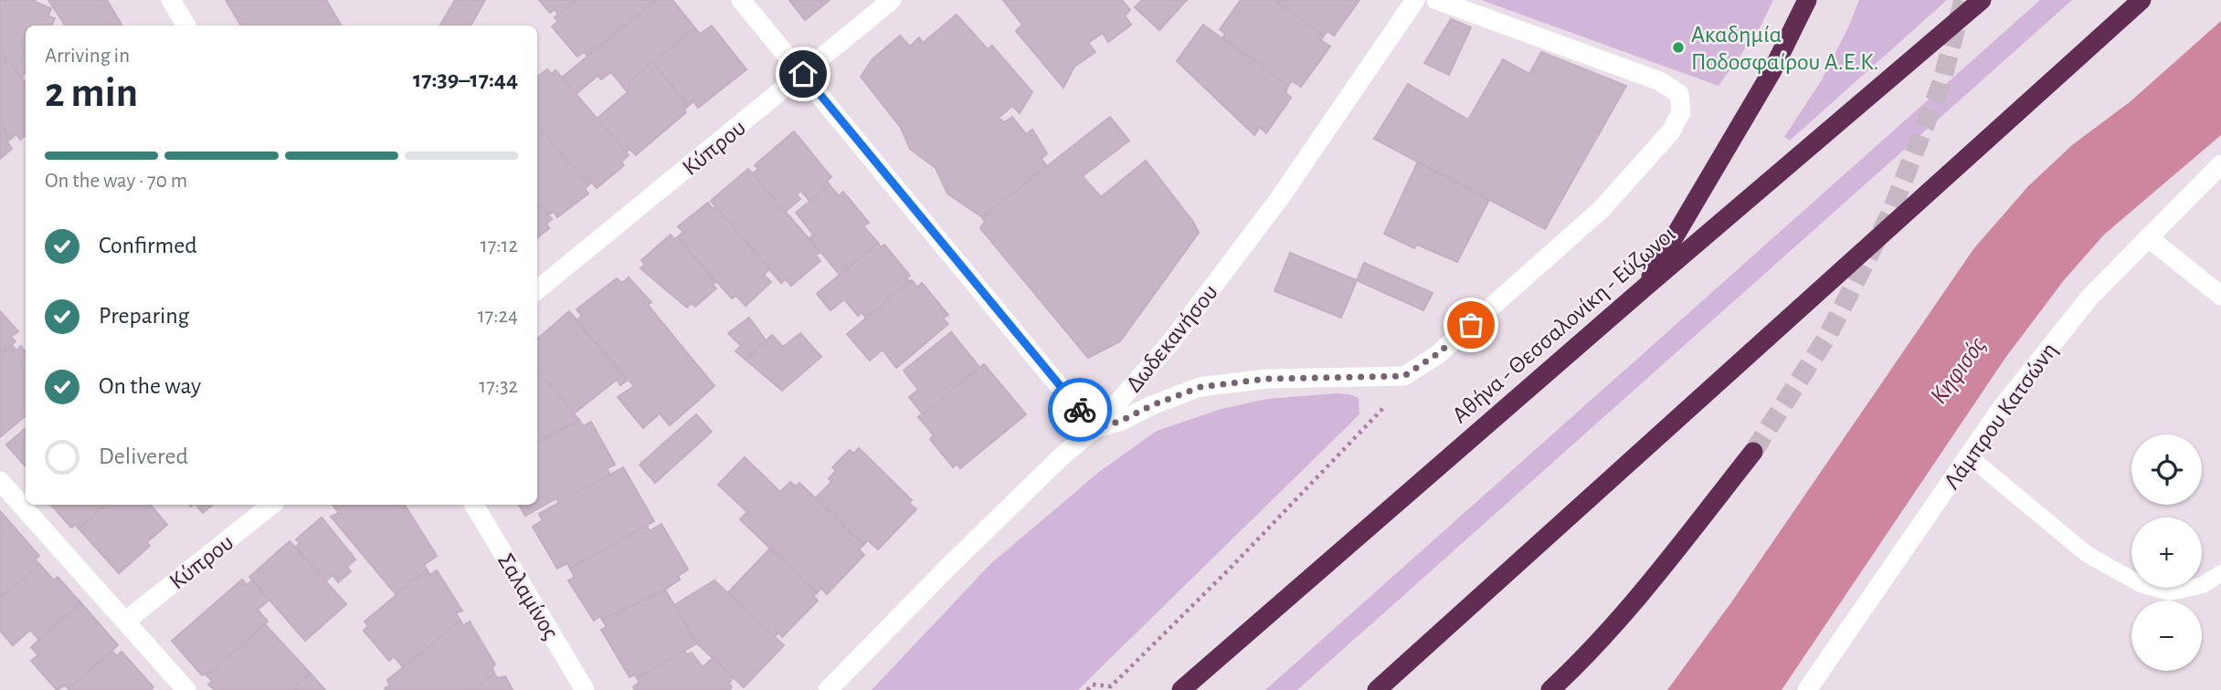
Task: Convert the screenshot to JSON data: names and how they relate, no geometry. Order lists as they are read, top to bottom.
{
  "streets": {
    "highway": ["Αθήνα - Θεσσαλονίκη - Εύζωνοι"],
    "street": [
      "Κύπρου",
      "Δωδεκανήσου",
      "Λάμπρου Κατσώνη",
      "Σαλαμίνος"
    ]
  },
  "water": ["Κηφισός"],
  "places": ["Ακαδημία Ποδοσφαίρου Α.Ε.Κ."],
  "page": {
    "heading": ["2 min", "Arriving in", "17:39–17:44"],
    "bar": "On the way · 70 m",
    "list": [
      ["Confirmed", "17:12"],
      ["Preparing", "17:24"],
      ["On the way", "17:32"],
      "Delivered"
    ],
    "map_buttons": ["+", "−"]
  }
}
